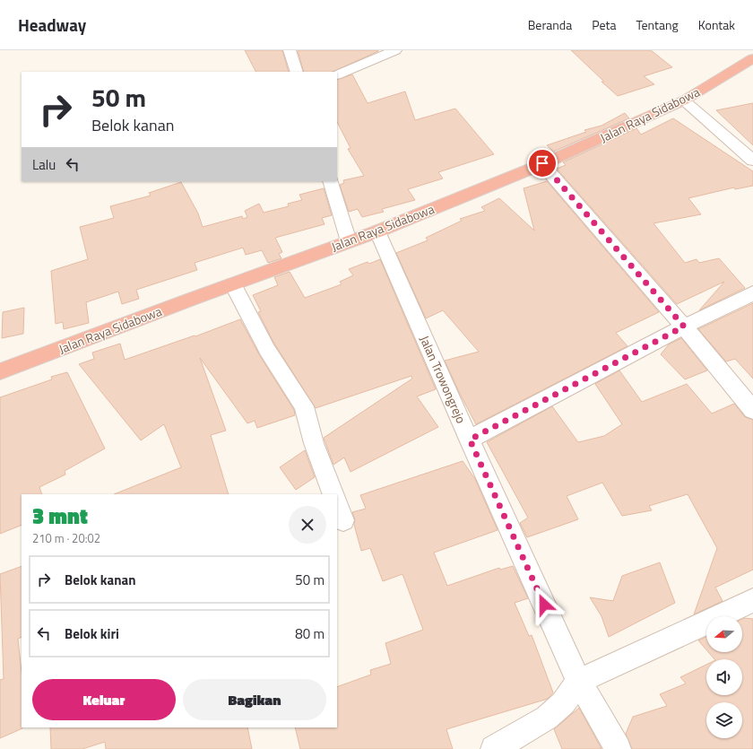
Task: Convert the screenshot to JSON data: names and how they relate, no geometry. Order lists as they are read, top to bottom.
{
  "streets": {
    "highway": ["Jalan Raya Sidabowa"],
    "street": ["Jalan Trowongrejo"]
  },
  "crossings": [
    ["Jalan Raya Sidabowa", "Jalan Trowongrejo"]
  ],
  "north": "left",
  "page": {
    "header": "Headway",
    "nav": [
      "Beranda",
      "Peta",
      "Tentang",
      "Kontak"
    ],
    "turn": ["50 m", "Belok kanan"],
    "then": "Lalu",
    "heading": ["3 mnt", "210 m · 20:02"],
    "list": [
      {
        "name": "Belok kanan",
        "value": "50 m"
      },
      {
        "name": "Belok kiri",
        "value": "80 m"
      }
    ],
    "buttons": ["Keluar", "Bagikan"]
  }
}
